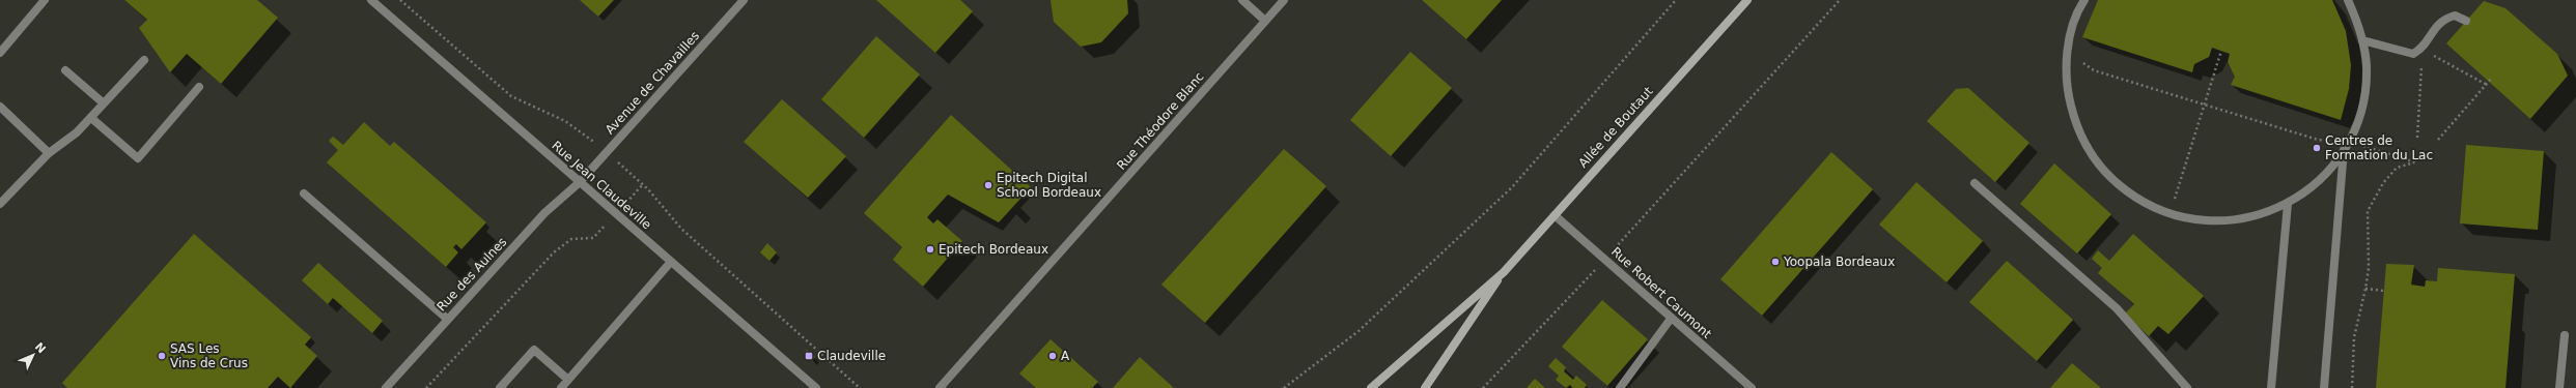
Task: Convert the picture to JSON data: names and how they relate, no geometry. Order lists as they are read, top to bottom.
{
  "streets": {
    "main road": ["Allée de Boutaut"],
    "street": [
      "Avenue de Chavailles",
      "Rue Théodore Blanc",
      "Rue Jean Claudeville",
      "Rue des Aulnes",
      "Rue Robert Caumont"
    ]
  },
  "crossings": [
    ["Avenue de Chavailles", "Rue Jean Claudeville"],
    ["Avenue de Chavailles", "Rue des Aulnes"],
    ["Allée de Boutaut", "Rue Robert Caumont"],
    ["Rue Jean Claudeville", "Rue des Aulnes"]
  ],
  "places": {
    "other": [
      "Centres de Formation du Lac",
      "Epitech Digital School Bordeaux",
      "Epitech Bordeaux",
      "Yoopala Bordeaux",
      "SAS Les Vins de Crus",
      "A"
    ],
    "transit": ["Claudeville"]
  },
  "north": "top right"
}
